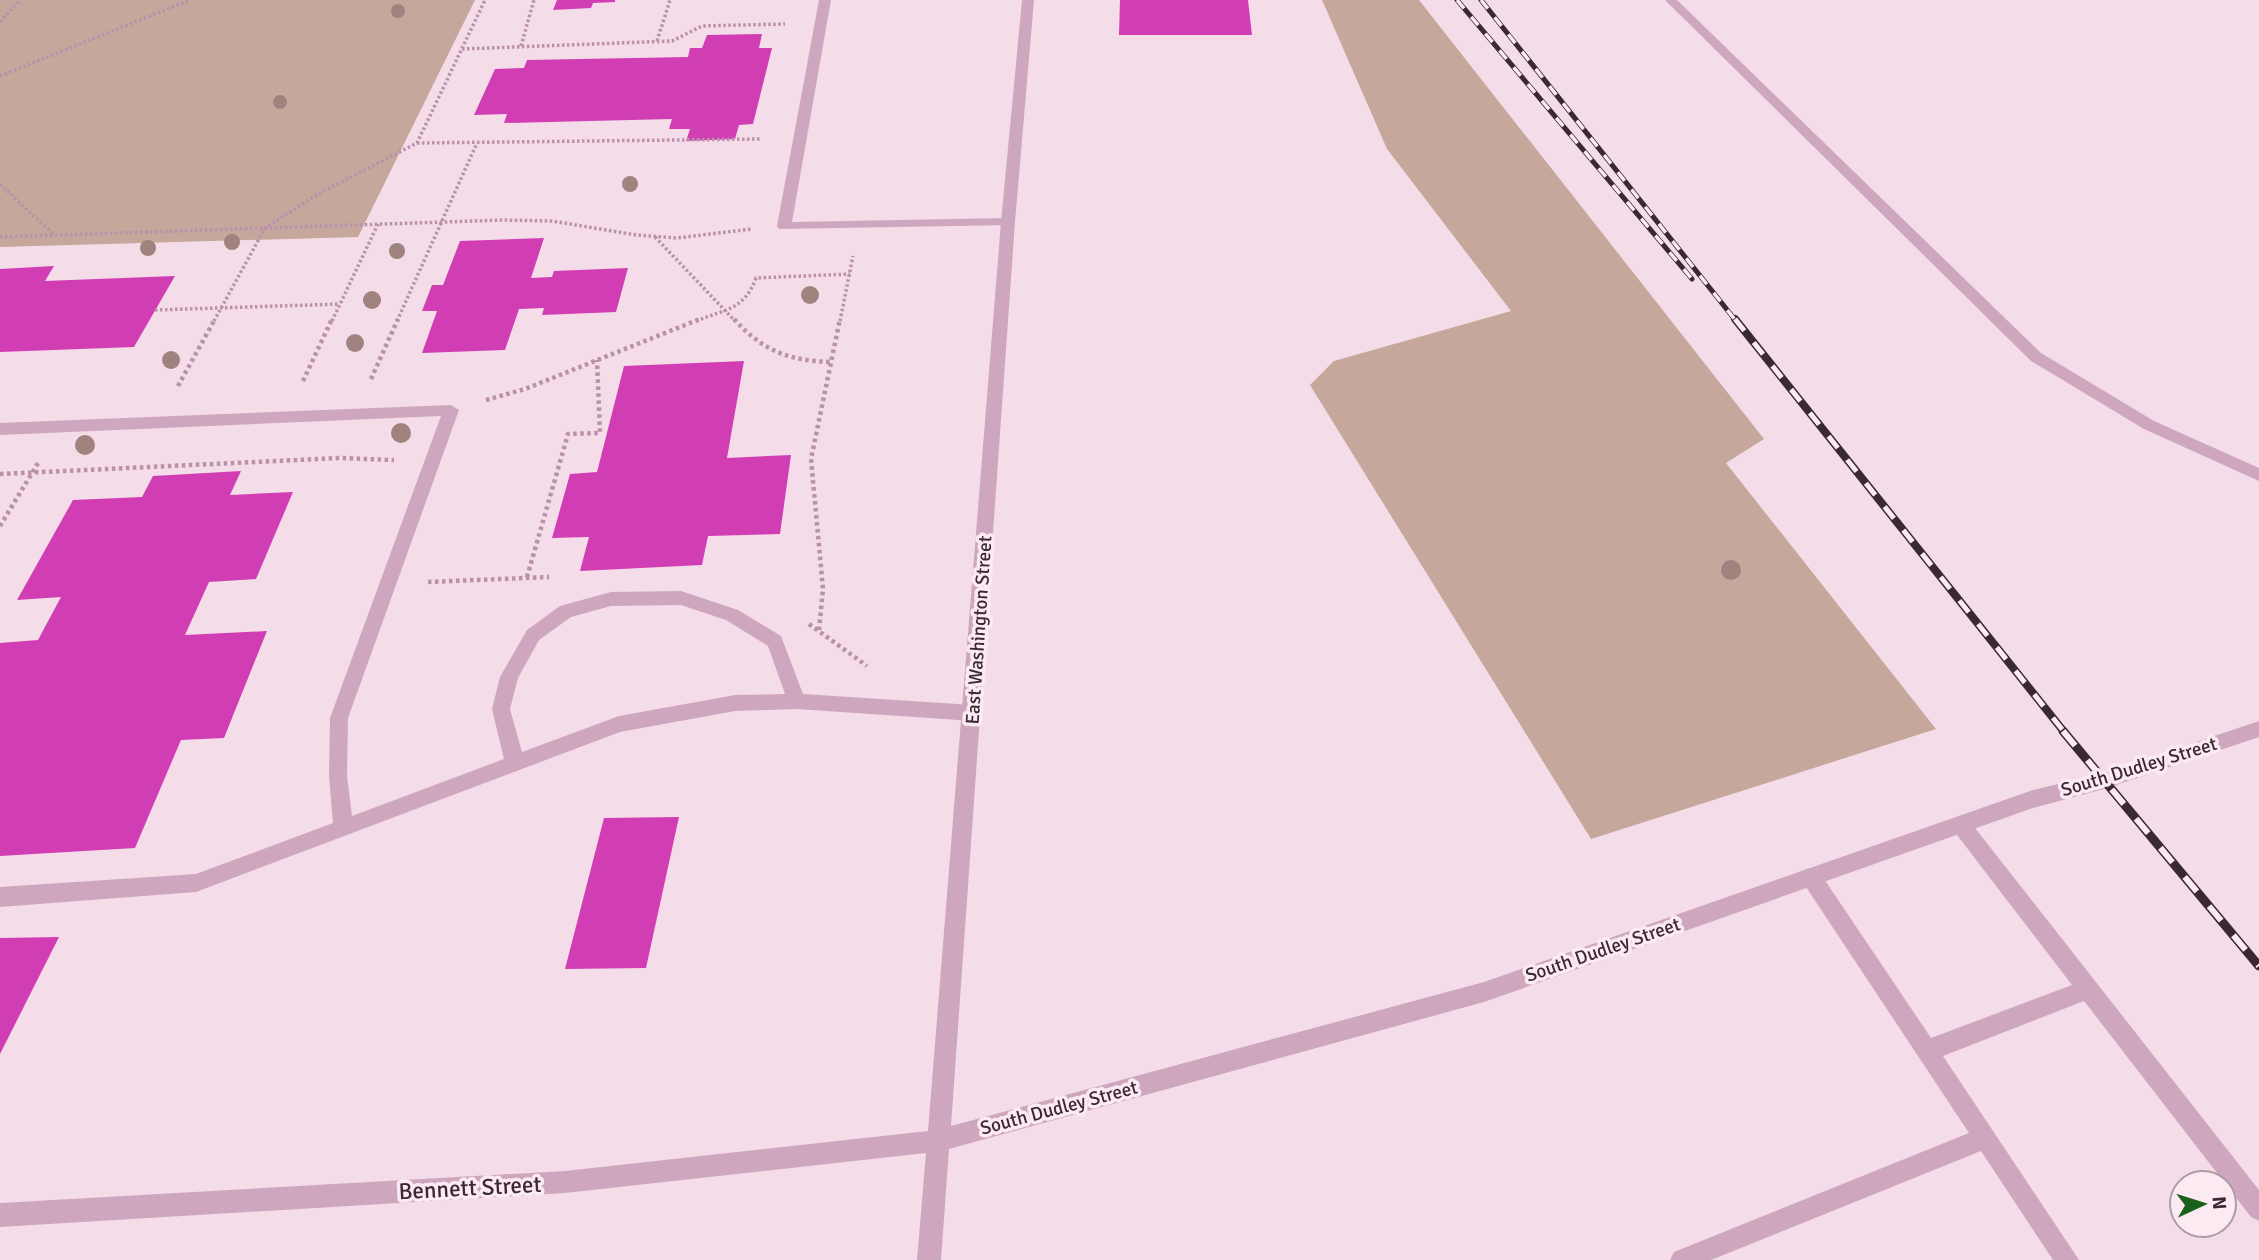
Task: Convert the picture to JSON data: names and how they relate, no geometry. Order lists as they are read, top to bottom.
{
  "streets": {
    "street": ["East Washington Street", "South Dudley Street", "Bennett Street"]
  },
  "crossings": [
    ["East Washington Street", "South Dudley Street"],
    ["East Washington Street", "Bennett Street"],
    ["South Dudley Street", "Bennett Street"]
  ],
  "north": "right"
}
